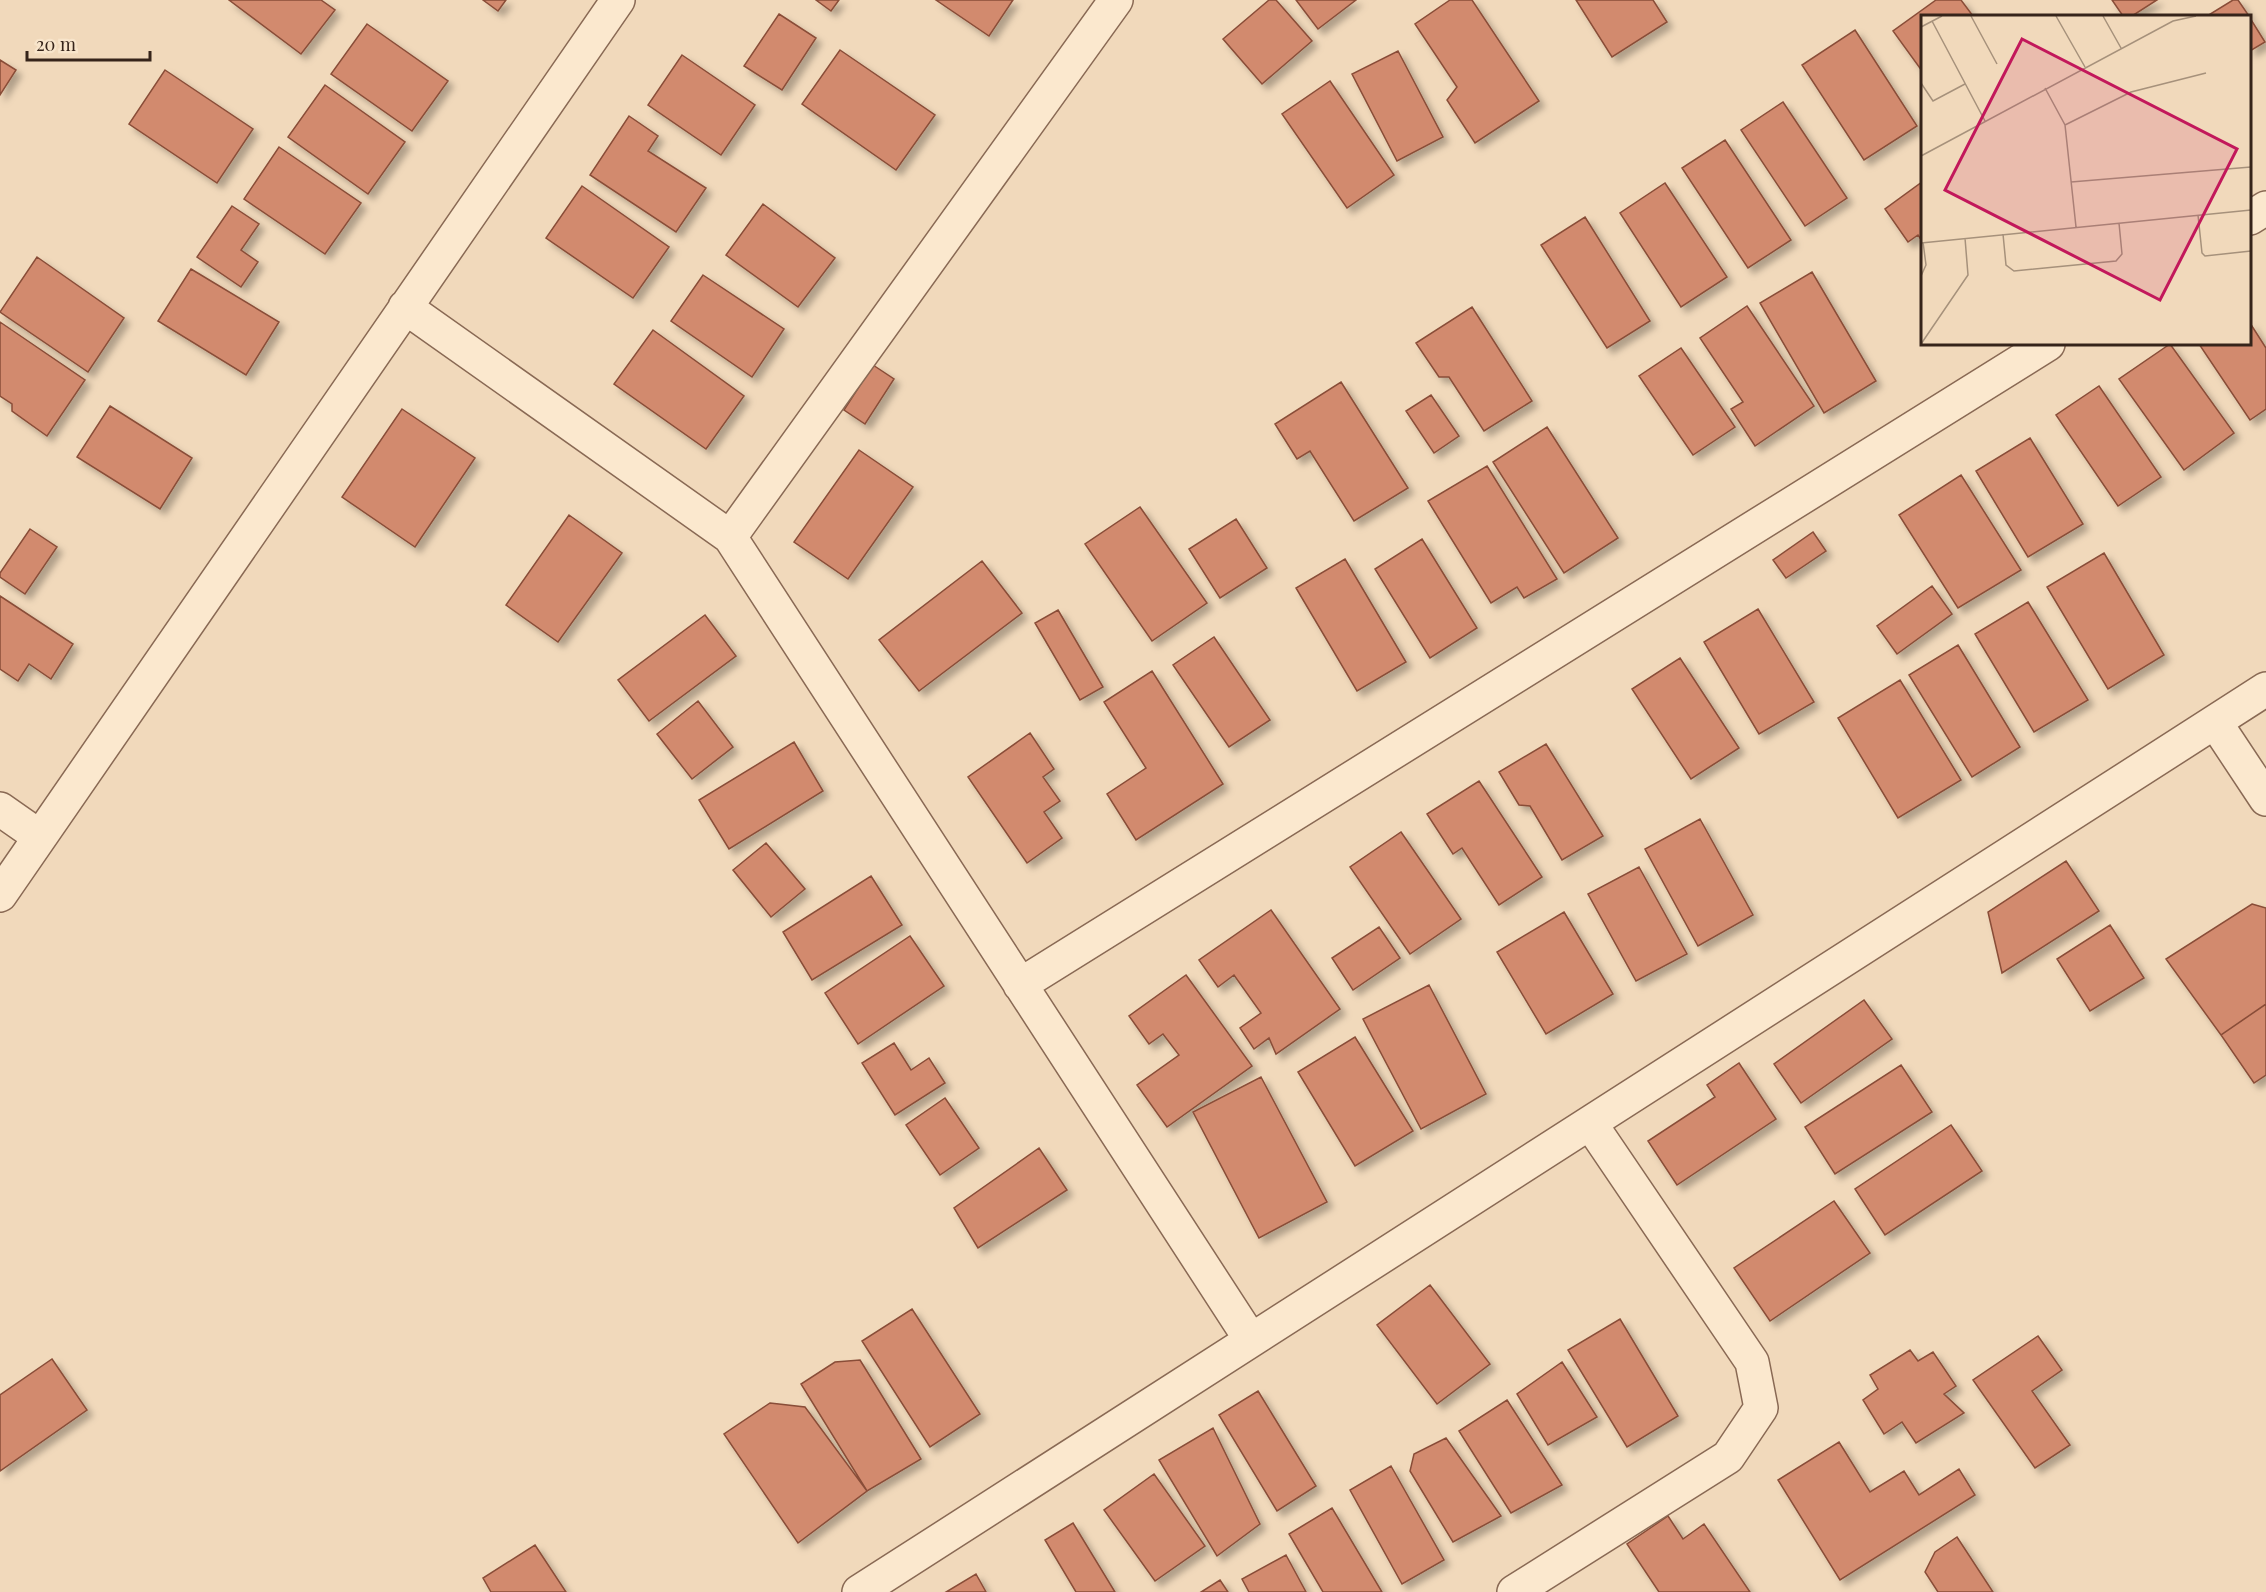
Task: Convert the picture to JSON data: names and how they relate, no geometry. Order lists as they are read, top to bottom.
{
  "scale_bar": "20 m"
}
